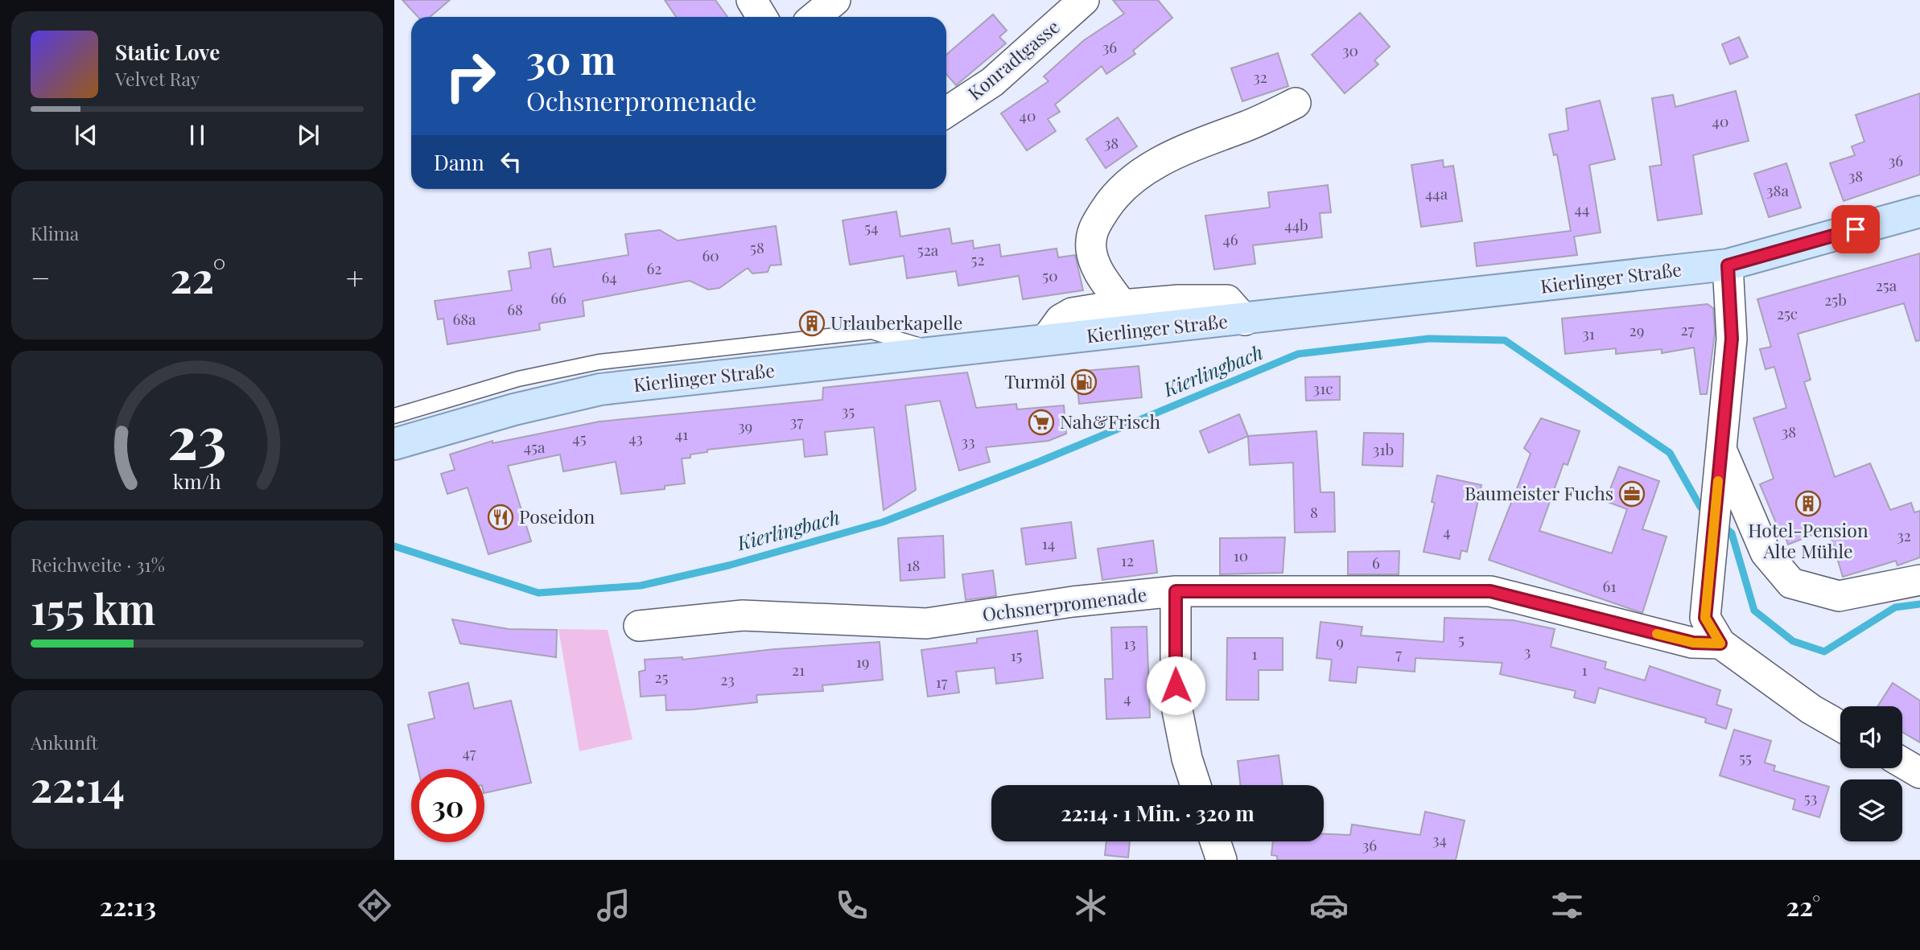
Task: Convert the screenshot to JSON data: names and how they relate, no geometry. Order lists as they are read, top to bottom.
{
  "streets": {
    "main road": ["Kierlinger Straße"],
    "street": ["Konradtgasse", "Ochsnerpromenade"]
  },
  "water": ["Kierlingbach"],
  "places": {
    "building": ["Urlauberkapelle", "Hotel-Pension Alte Mühle"],
    "fuel station": ["Turmöl"],
    "supermarket": ["Nah&Frisch"],
    "office": ["Baumeister Fuchs"],
    "restaurant": ["Poseidon"]
  },
  "house_numbers": [
    "36",
    "30",
    "32",
    "40",
    "40",
    "38",
    "36",
    "38",
    "38a",
    "44a",
    "44",
    "44b",
    "54",
    "46",
    "58",
    "52a",
    "60",
    "52",
    "62",
    "50",
    "64",
    "25a",
    "66",
    "25b",
    "68",
    "25c",
    "68a",
    "27",
    "29",
    "31",
    "31c",
    "35",
    "37",
    "39",
    "38",
    "41",
    "45",
    "43",
    "33",
    "45a",
    "31b",
    "8",
    "4",
    "32",
    "14",
    "10",
    "12",
    "6",
    "18",
    "61",
    "5",
    "9",
    "13",
    "3",
    "1",
    "7",
    "15",
    "19",
    "21",
    "1",
    "25",
    "23",
    "17",
    "4",
    "47",
    "55",
    "53",
    "34",
    "36"
  ],
  "page": {
    "turn": ["30 m", "Ochsnerpromenade"],
    "song": ["Static Love", "Velvet Ray"],
    "then": "Dann",
    "tile": [
      "Klima",
      ["Reichweite · 31%", "155 km"],
      ["Ankunft", "22:14"]
    ],
    "heat": ["−", "22°", "+"],
    "limit": "30",
    "trip": "22:14 · 1 Min. · 320 m",
    "tabs": ["22:13", "22°"],
    "gauge": ["23", "km/h"]
  }
}
